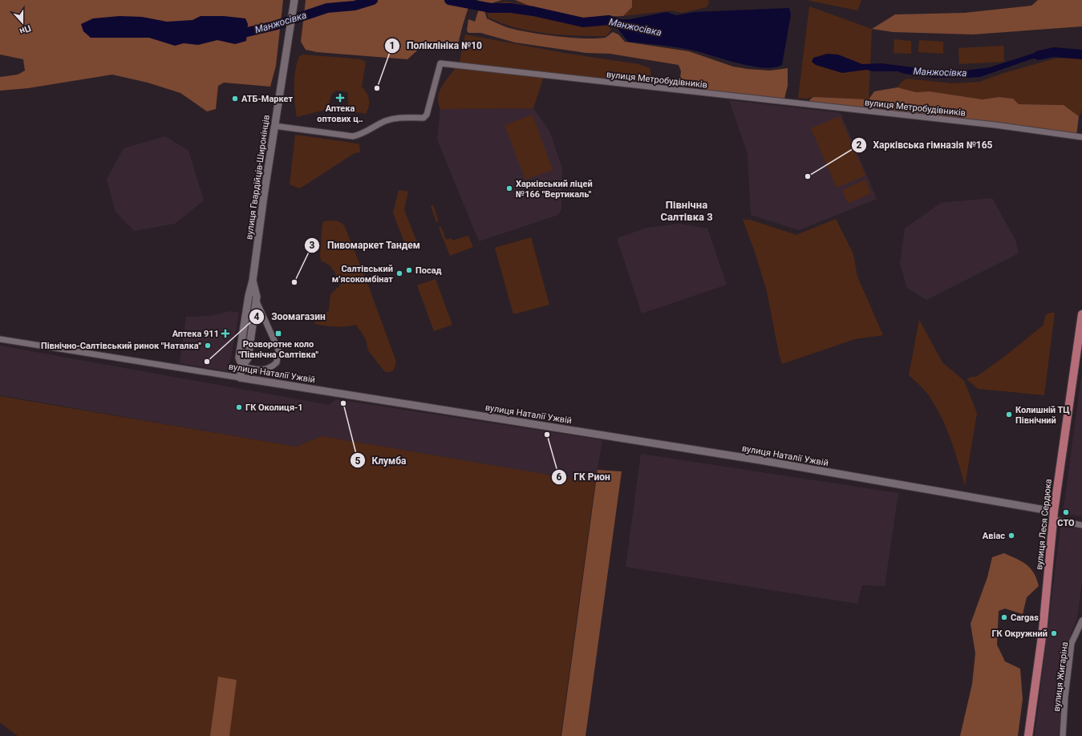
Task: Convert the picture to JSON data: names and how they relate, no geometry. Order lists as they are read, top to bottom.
{
  "streets": {
    "main road": ["вулиця Гвардійців-Широнінців", "вулиця Наталії Ужвій", "вулиця Леся Сердюка"],
    "street": ["вулиця Метробудівників", "вулиця Жигаріна"]
  },
  "crossings": [
    ["вулиця Метробудівників", "вулиця Гвардійців-Широнінців"],
    ["вулиця Гвардійців-Широнінців", "вулиця Наталії Ужвій"],
    ["вулиця Наталії Ужвій", "вулиця Леся Сердюка"]
  ],
  "districts": ["Північна Салтівка 3"],
  "water": ["Манжосівка"],
  "places": {
    "other": [
      "Поліклініка №10",
      "АТБ-Маркет",
      "Харківська гімназія №165",
      "Харківський ліцей №166 \"Вертикаль\"",
      "Посад",
      "Салтівський мʼясокомбінат",
      "Пивомаркет Тандем",
      "Північно-Салтівський ринок \"Наталка\"",
      "Зоомагазин",
      "Клумба",
      "ГК Околиця-1",
      "Колишній ТЦ Північний",
      "ГК Рион",
      "СТО",
      "Авіас",
      "Cargas",
      "ГК Окружний"
    ],
    "health": ["Аптека оптових ц‥", "Аптека 911"],
    "transit": ["Розворотне коло \"Північна Салтівка\""]
  },
  "north": "bottom"
}
